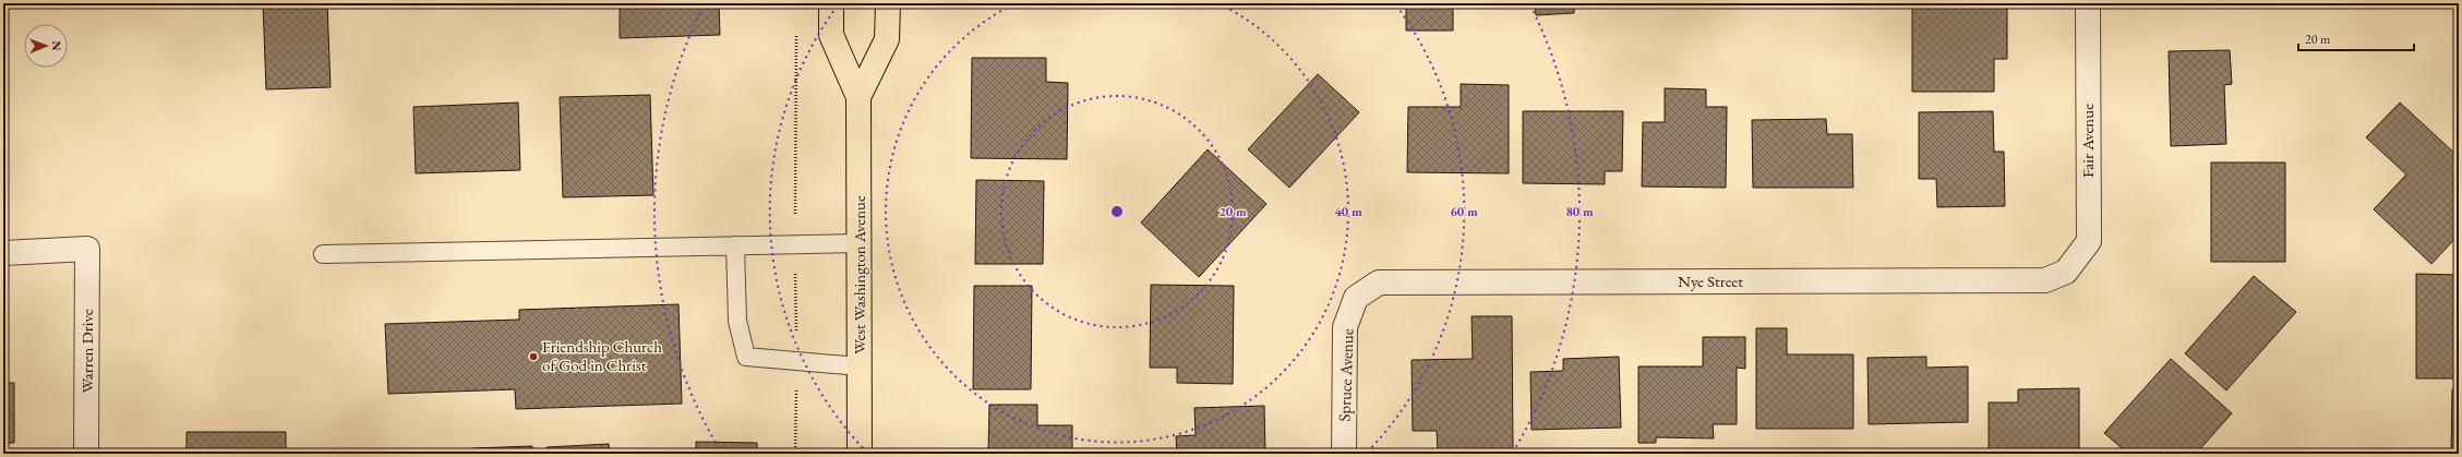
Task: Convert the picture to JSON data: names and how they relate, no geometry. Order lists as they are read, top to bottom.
{
  "streets": {
    "main road": ["West Washington Avenue"],
    "street": [
      "Fair Avenue",
      "Nye Street",
      "Warren Drive",
      "Spruce Avenue"
    ]
  },
  "crossings": [
    ["Fair Avenue", "Nye Street"],
    ["Nye Street", "Spruce Avenue"]
  ],
  "places": ["Friendship Church of God in Christ"],
  "scale_bar": "20 m",
  "north": "right",
  "rings": [
    "20 m",
    "40 m",
    "60 m",
    "80 m"
  ]
}
